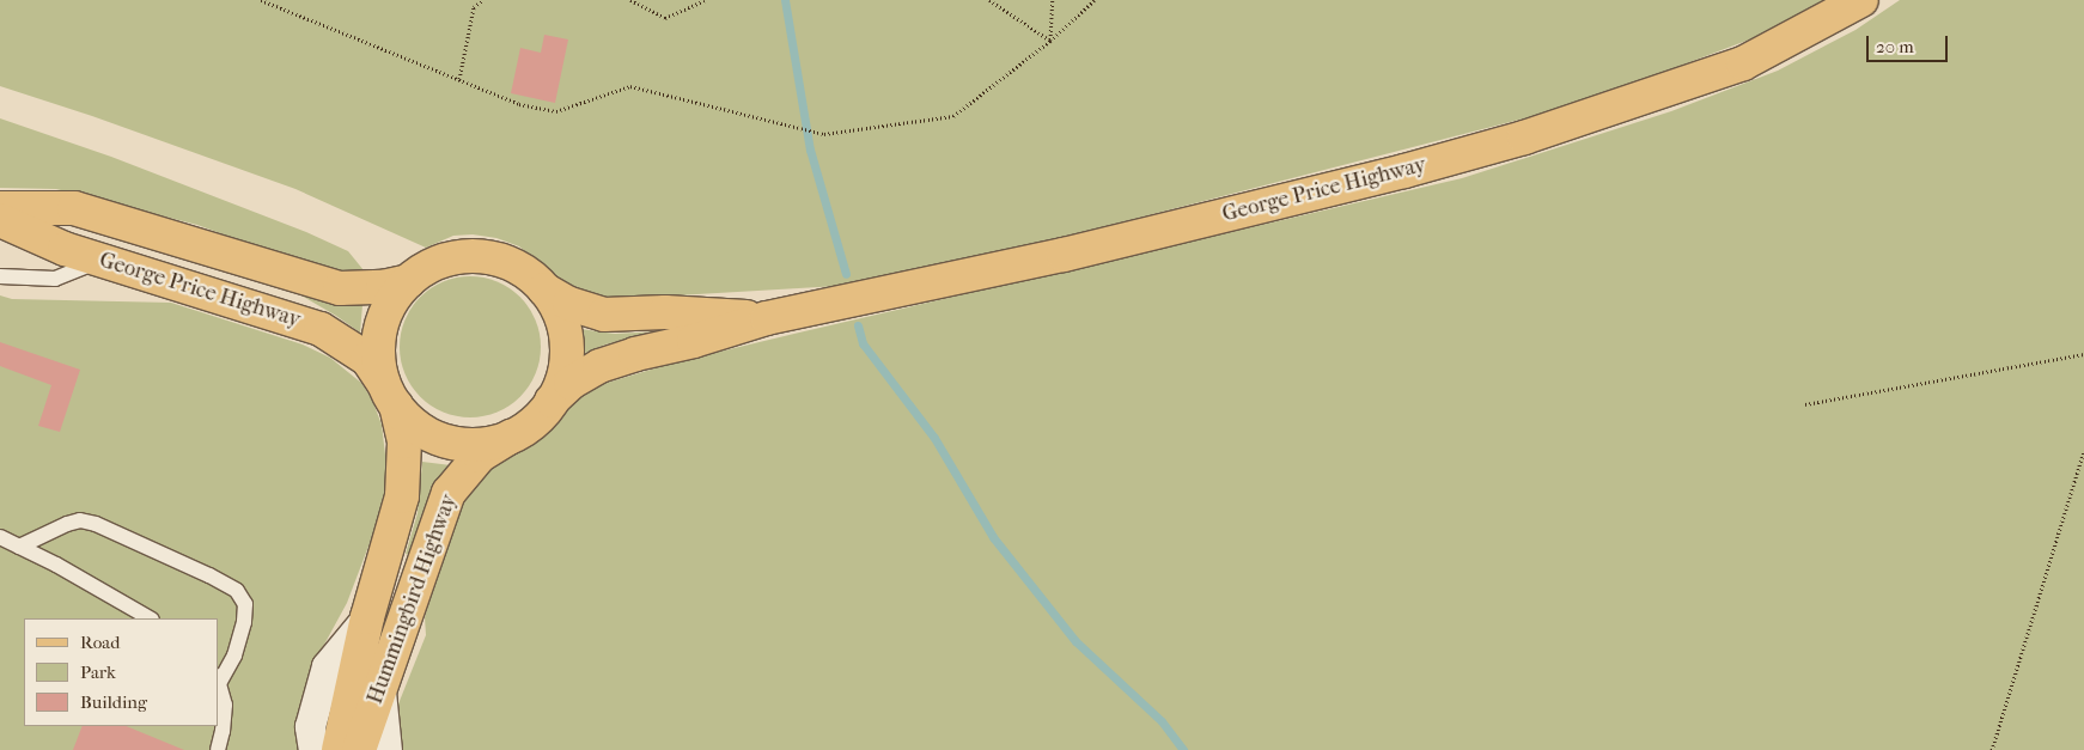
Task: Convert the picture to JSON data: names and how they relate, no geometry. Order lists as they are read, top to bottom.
{
  "streets": {
    "main road": ["George Price Highway", "Hummingbird Highway"]
  },
  "crossings": [
    ["George Price Highway", "Hummingbird Highway"]
  ],
  "legend": ["Road", "Park", "Building"],
  "scale_bar": "20 m"
}
